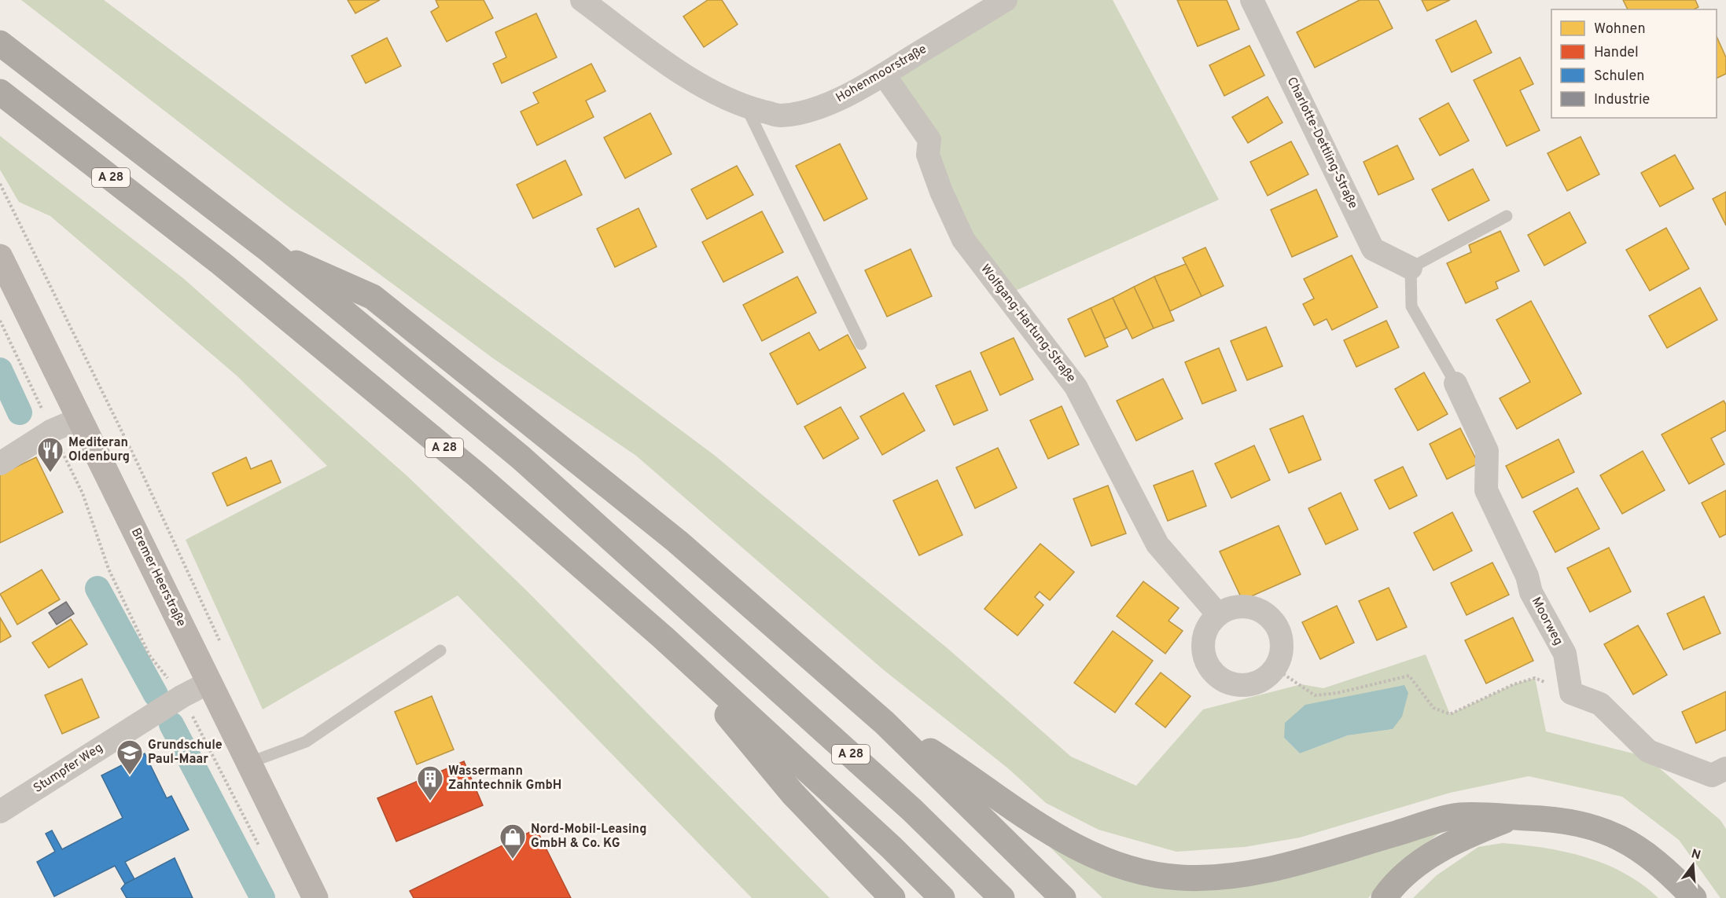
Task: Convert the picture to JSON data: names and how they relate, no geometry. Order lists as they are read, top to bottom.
{
  "streets": {
    "highway": ["A 28"],
    "street": [
      "Hohenmoorstraße",
      "Charlotte-Dettling-Straße",
      "Wolfgang-Hartung-Straße",
      "Bremer Heerstraße",
      "Moorweg",
      "Stumpfer Weg"
    ]
  },
  "crossings": [
    ["Hohenmoorstraße", "Wolfgang-Hartung-Straße"],
    ["Bremer Heerstraße", "Stumpfer Weg"]
  ],
  "places": {
    "restaurant": ["Mediteran Oldenburg"],
    "school or university": ["Grundschule Paul-Maar"],
    "building": ["Wassermann Zahntechnik GmbH"],
    "shop": ["Nord-Mobil-Leasing GmbH & Co. KG"]
  },
  "legend": [
    "Wohnen",
    "Handel",
    "Schulen",
    "Industrie"
  ],
  "north": "top"
}
